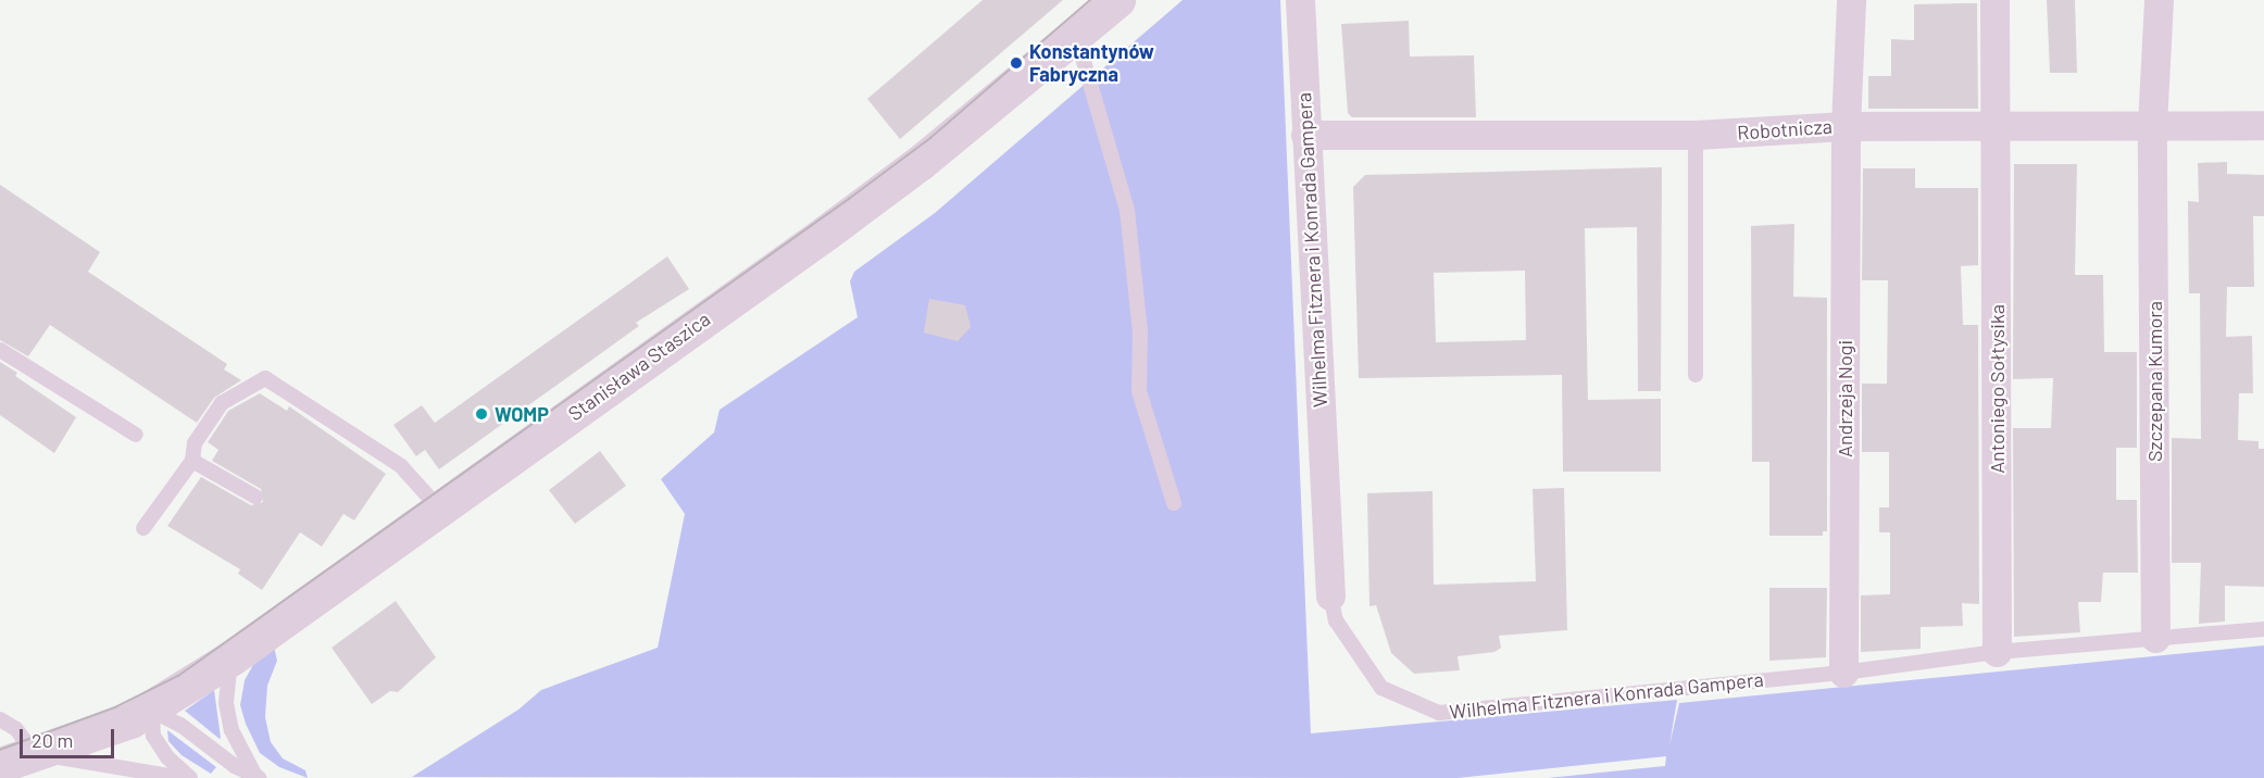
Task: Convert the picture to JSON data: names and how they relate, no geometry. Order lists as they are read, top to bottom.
{
  "streets": {
    "street": [
      "Robotnicza",
      "Wilhelma Fitznera i Konrada Gampera",
      "Stanisława Staszica",
      "Szczepana Kumora",
      "Antoniego Sołtysika",
      "Andrzeja Nogi"
    ]
  },
  "crossings": [
    ["Robotnicza", "Wilhelma Fitznera i Konrada Gampera"],
    ["Robotnicza", "Szczepana Kumora"],
    ["Robotnicza", "Antoniego Sołtysika"],
    ["Robotnicza", "Andrzeja Nogi"],
    ["Wilhelma Fitznera i Konrada Gampera", "Szczepana Kumora"],
    ["Wilhelma Fitznera i Konrada Gampera", "Antoniego Sołtysika"],
    ["Wilhelma Fitznera i Konrada Gampera", "Andrzeja Nogi"]
  ],
  "places": ["Konstantynów Fabryczna", "WOMP"],
  "scale_bar": "20 m"
}
